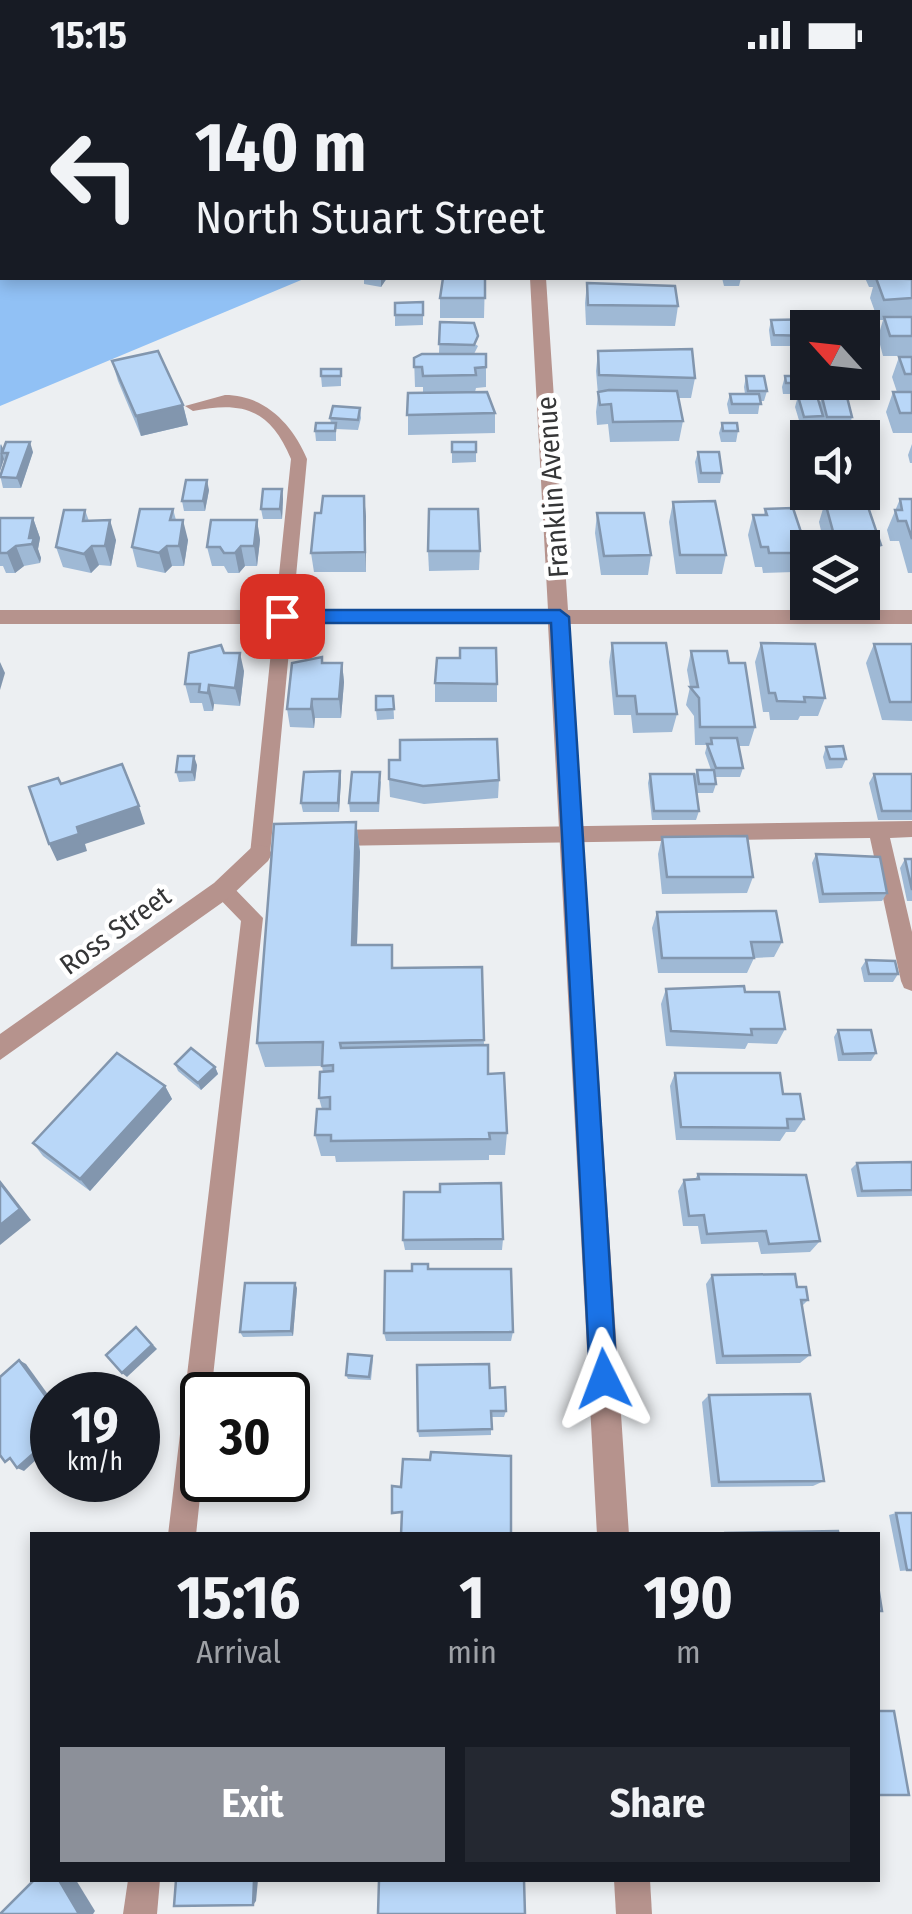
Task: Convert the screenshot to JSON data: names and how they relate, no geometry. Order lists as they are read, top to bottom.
{
  "streets": {
    "street": ["Franklin Avenue", "Ross Street"]
  },
  "north": "top left",
  "page": {
    "status": "15:15",
    "turn": ["140 m", "North Stuart Street"],
    "speed": "19 km/h",
    "limit": "30",
    "eta": [
      "15:16",
      "Arrival",
      "1",
      "min",
      "190",
      "m"
    ],
    "buttons": ["Exit", "Share"]
  }
}
